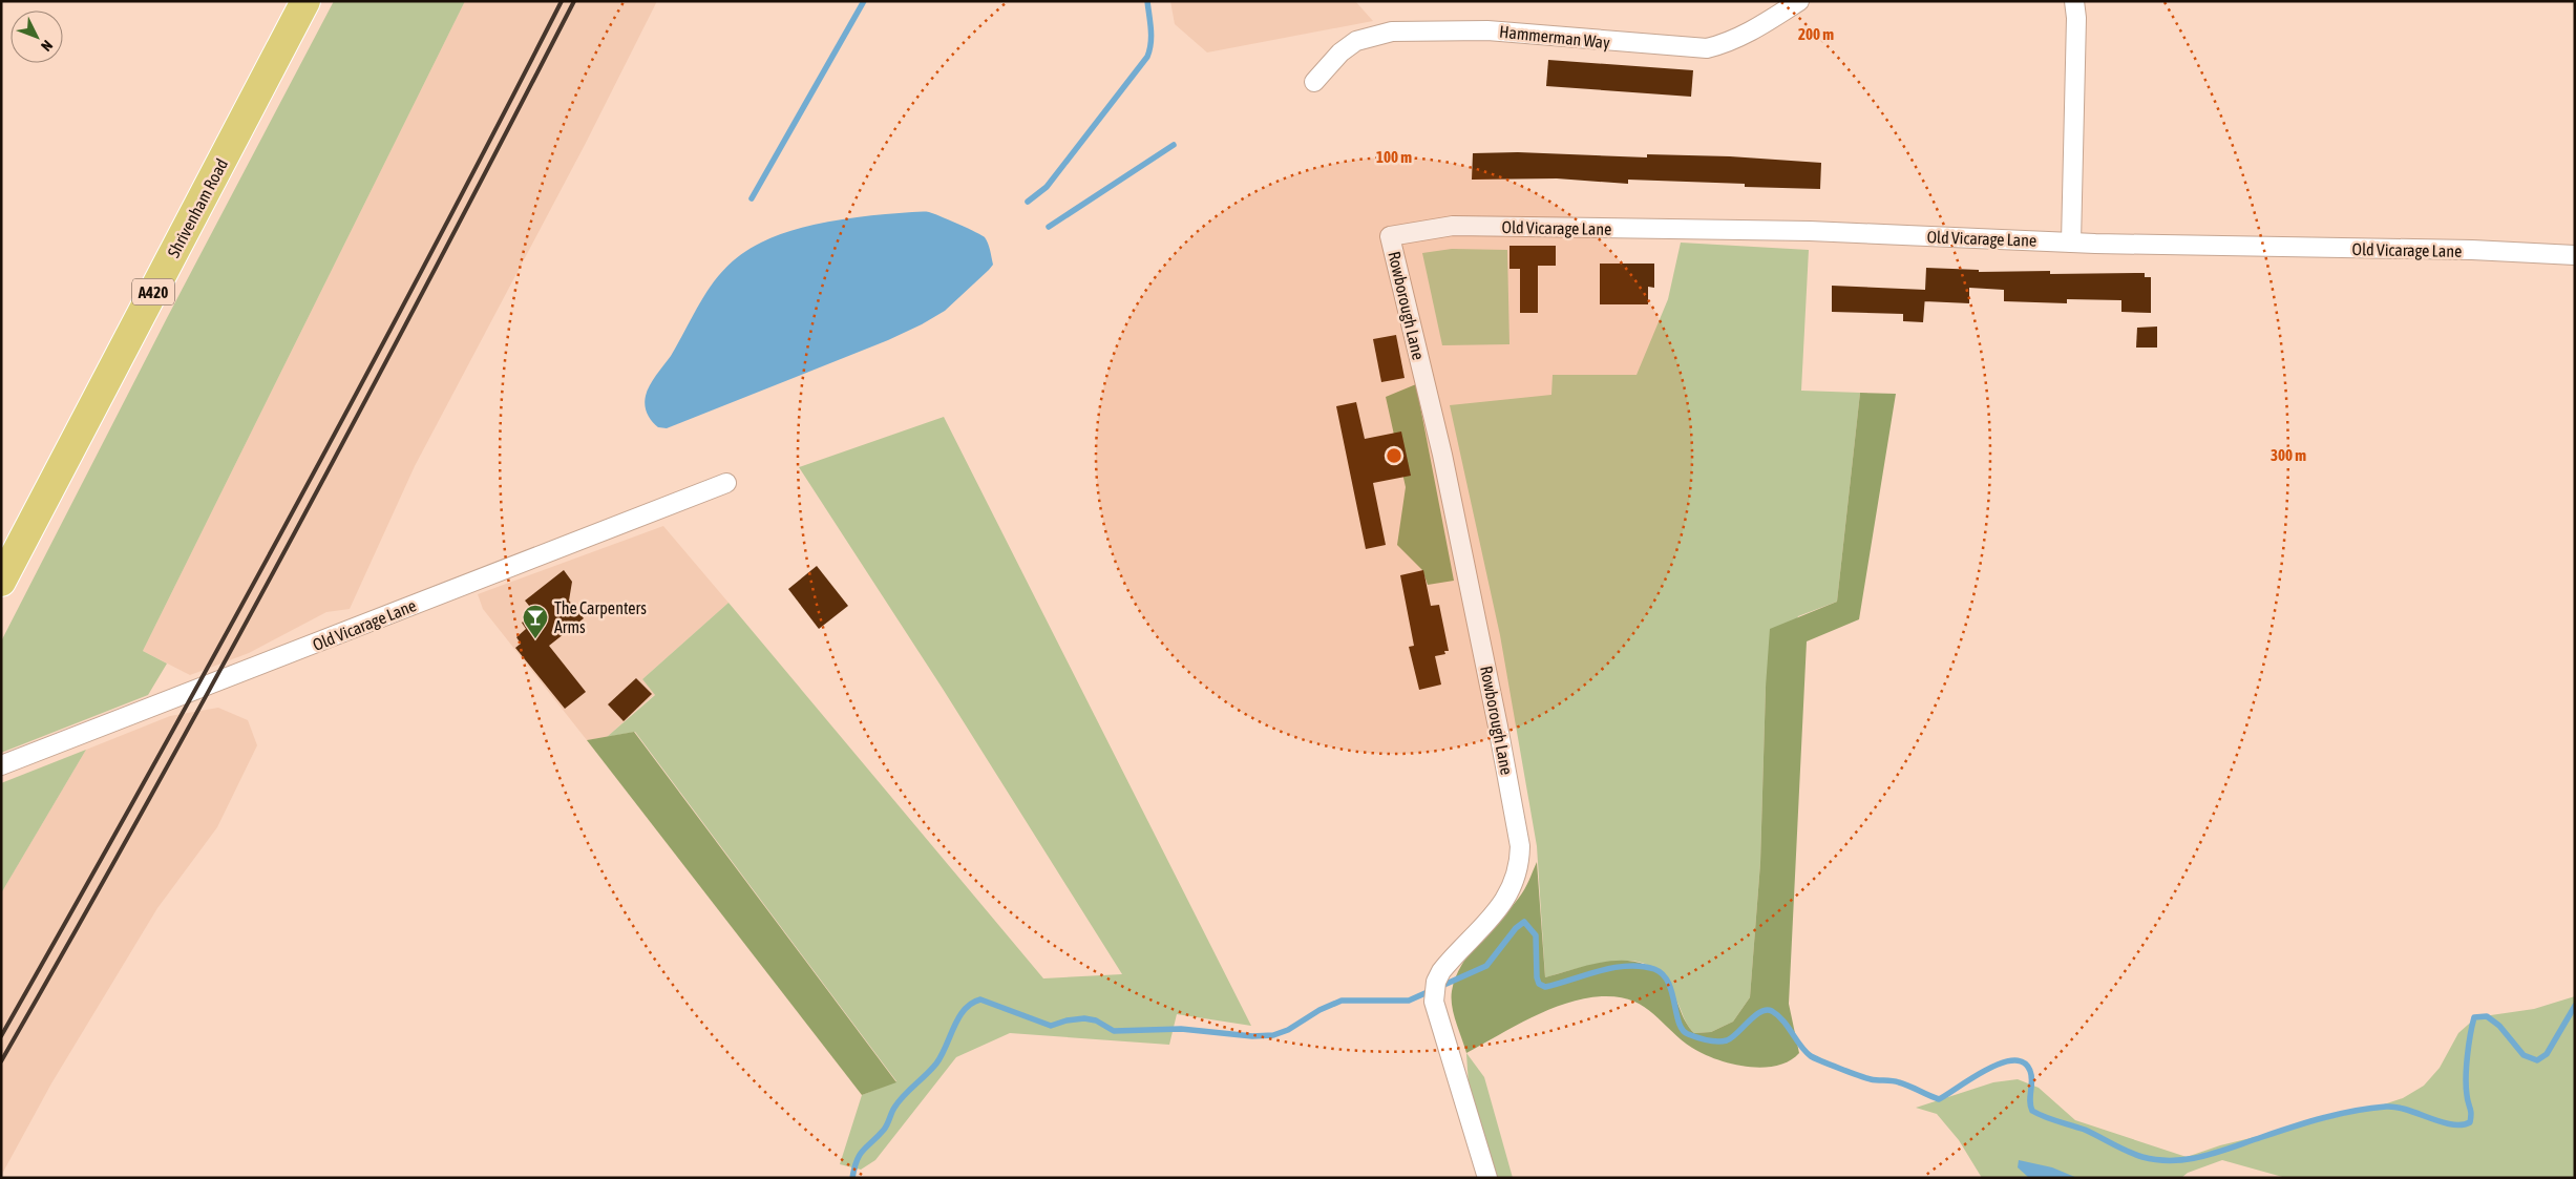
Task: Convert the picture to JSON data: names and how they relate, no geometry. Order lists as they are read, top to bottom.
{
  "streets": {
    "highway": ["Shrivenham Road", "A420"],
    "street": ["Hammerman Way", "Old Vicarage Lane", "Rowborough Lane"]
  },
  "crossings": [
    ["Old Vicarage Lane", "Rowborough Lane"]
  ],
  "places": {
    "bar": ["The Carpenters Arms"]
  },
  "north": "bottom right",
  "rings": ["200 m", "100 m", "300 m"]
}
